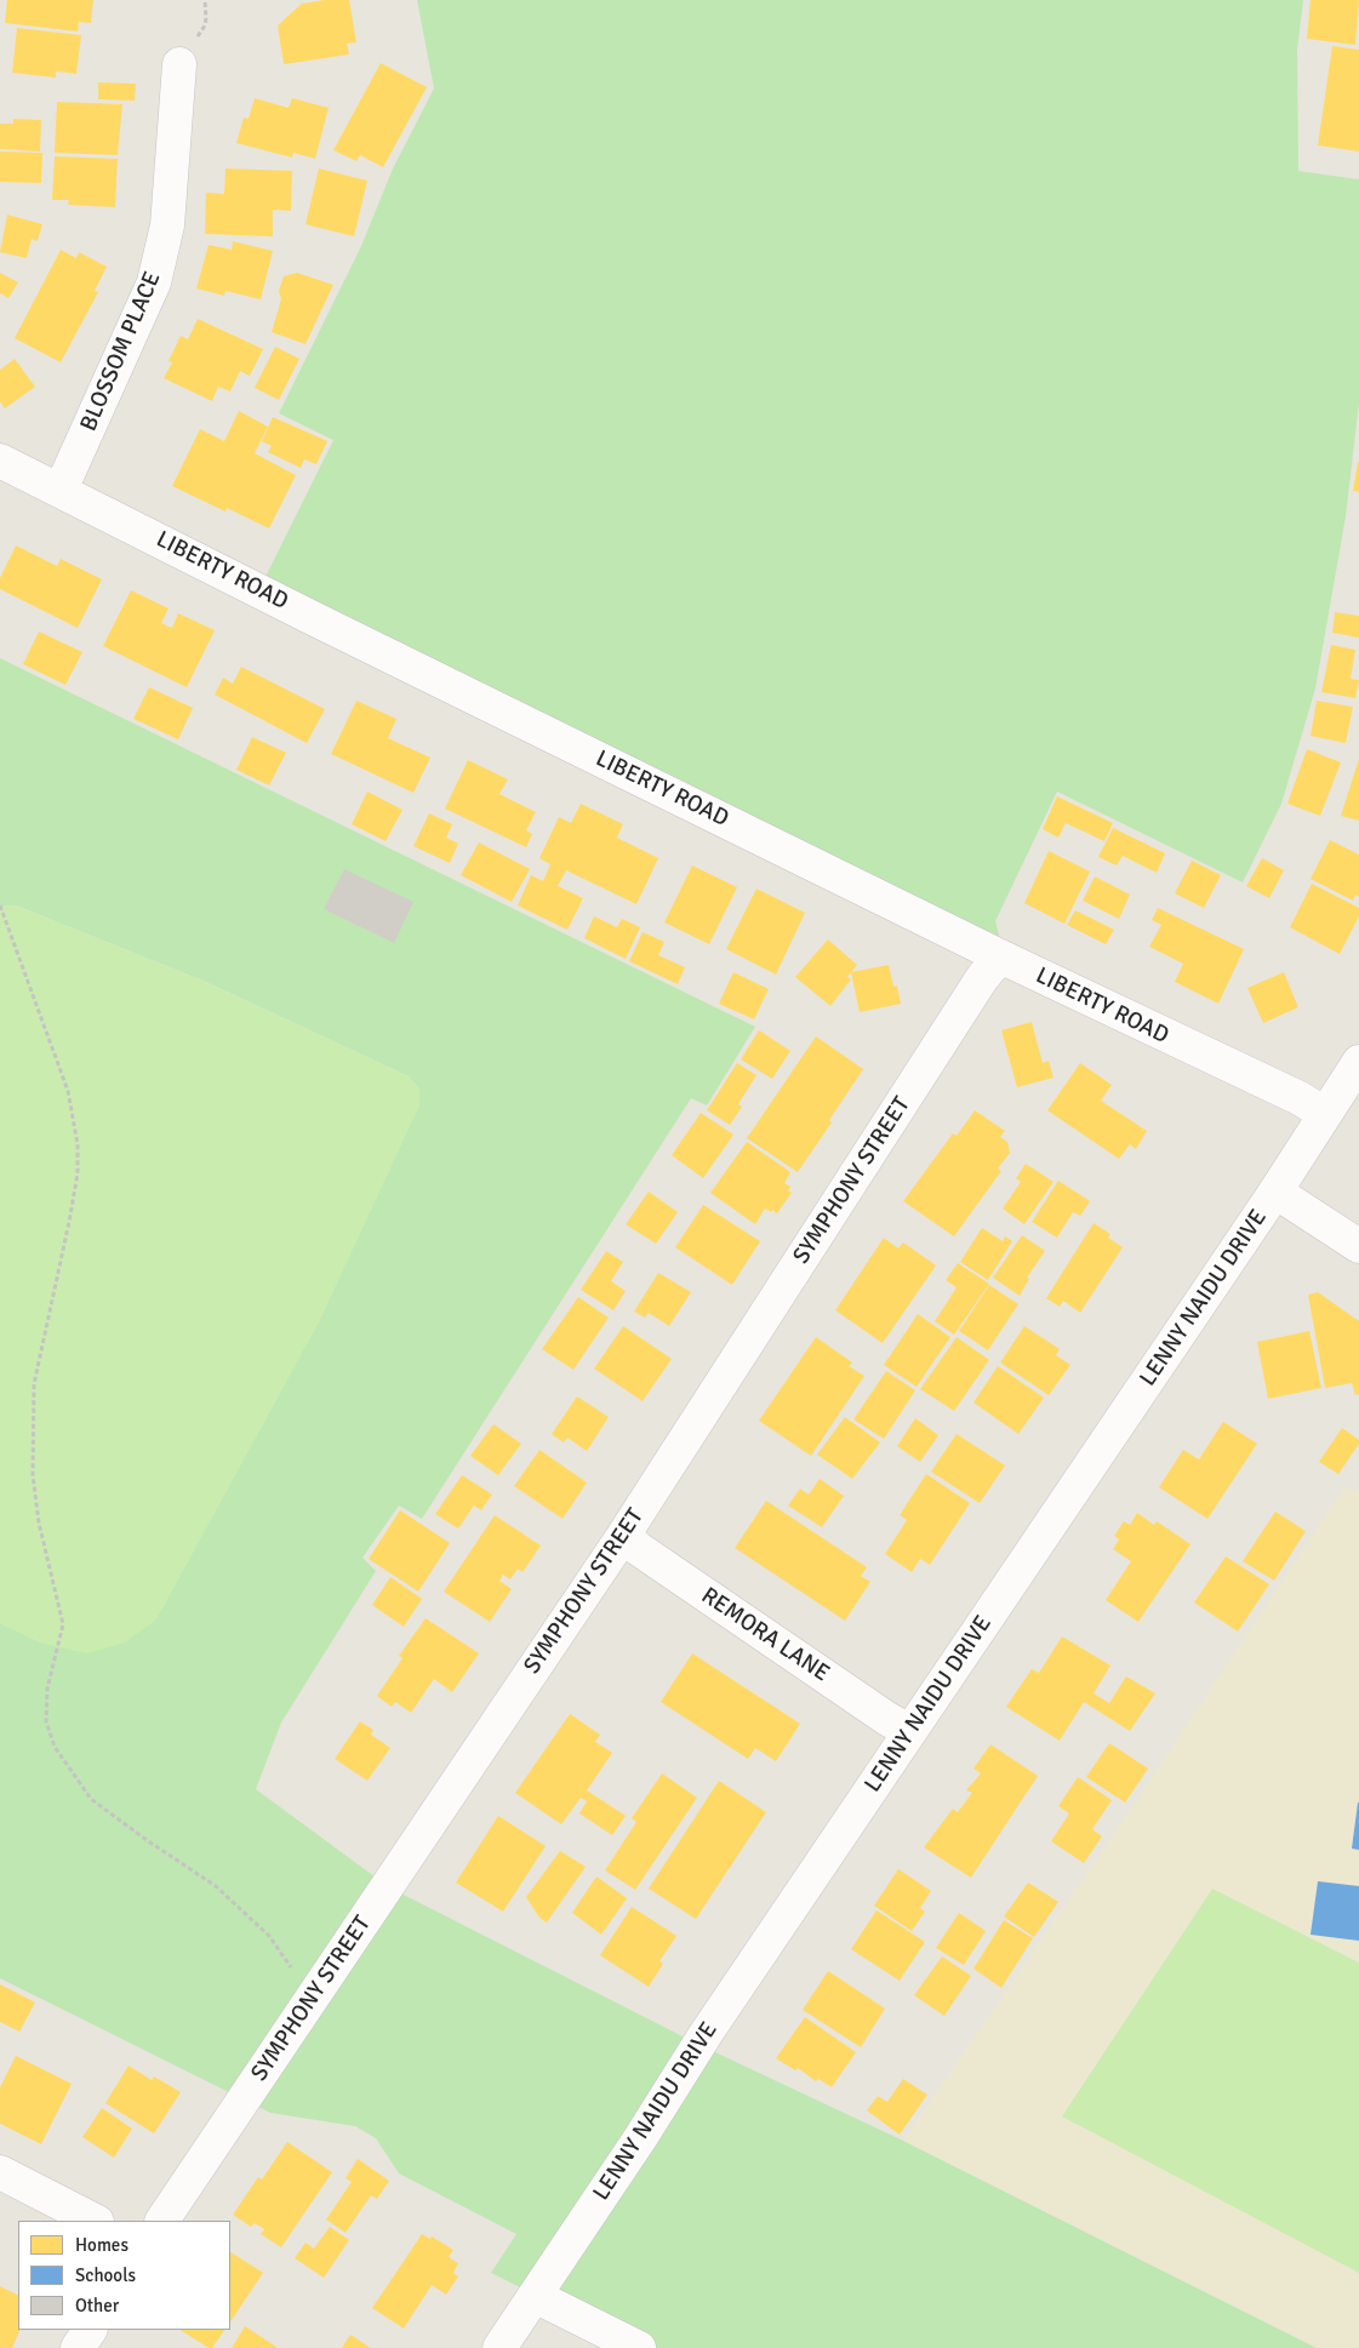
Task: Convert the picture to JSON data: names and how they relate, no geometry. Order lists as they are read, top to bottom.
{
  "streets": {
    "street": [
      "BLOSSOM PLACE",
      "LIBERTY ROAD",
      "SYMPHONY STREET",
      "LENNY NAIDU DRIVE",
      "REMORA LANE"
    ]
  },
  "crossings": [
    ["BLOSSOM PLACE", "LIBERTY ROAD"],
    ["LIBERTY ROAD", "SYMPHONY STREET"],
    ["LIBERTY ROAD", "LENNY NAIDU DRIVE"],
    ["SYMPHONY STREET", "REMORA LANE"],
    ["LENNY NAIDU DRIVE", "REMORA LANE"]
  ],
  "legend": ["Homes", "Schools", "Other"]
}
